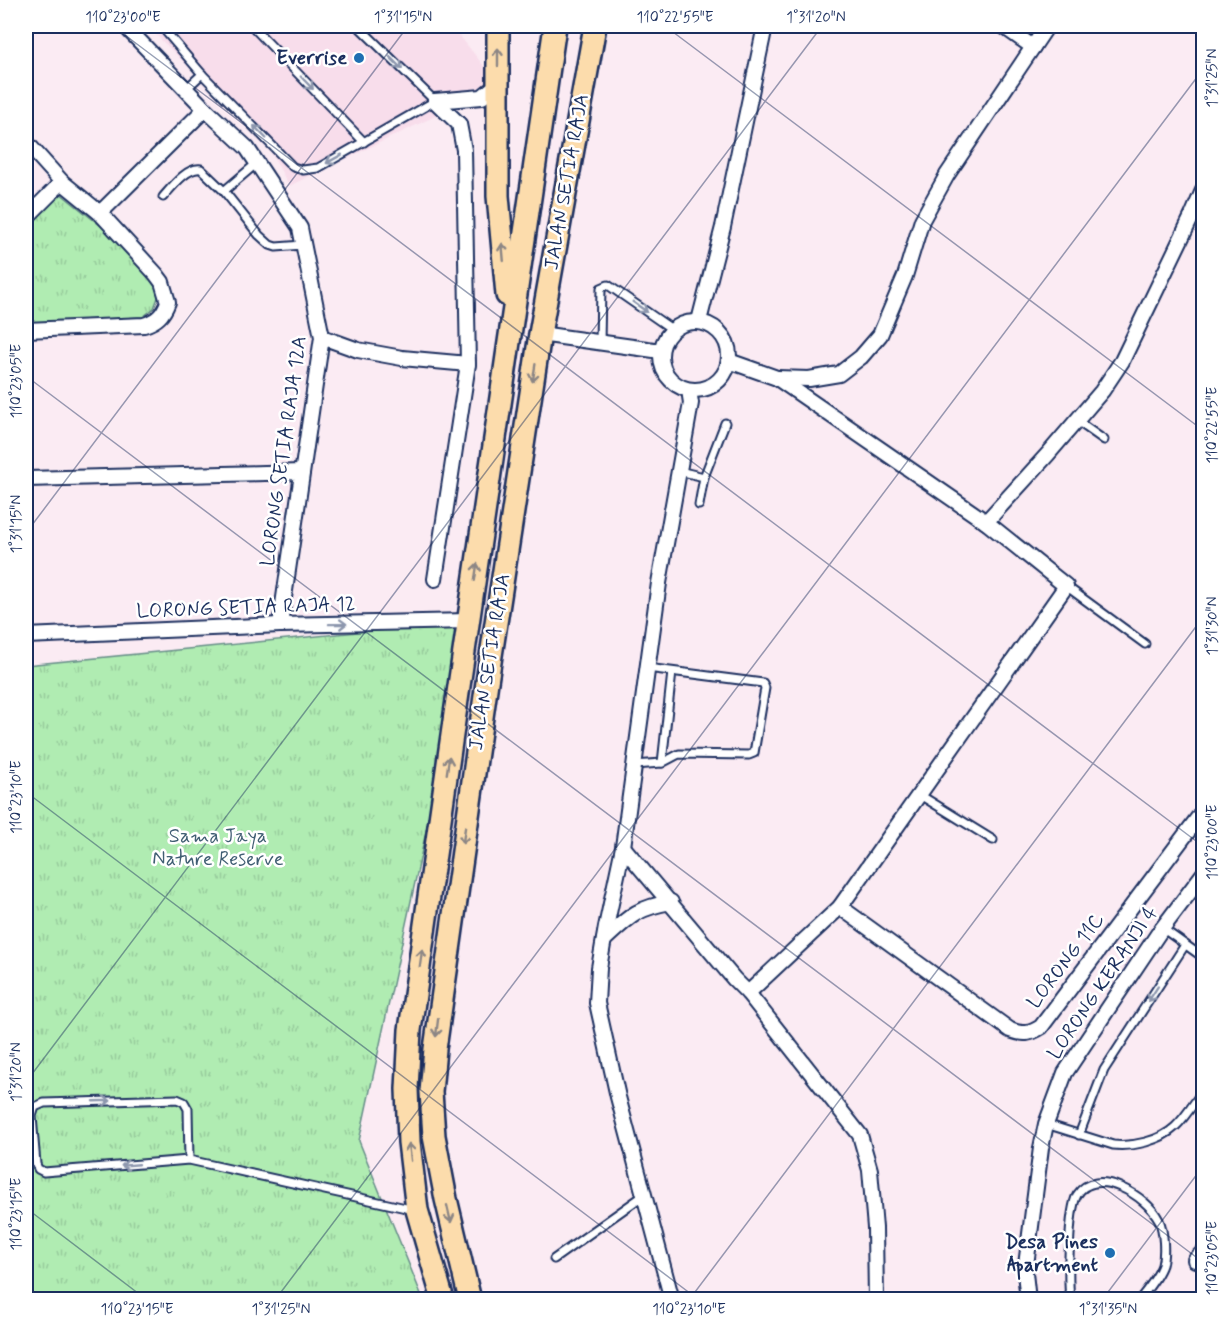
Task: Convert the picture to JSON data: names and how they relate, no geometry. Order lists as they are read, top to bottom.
{
  "streets": {
    "highway": ["JALAN SETIA RAJA"],
    "street": [
      "LORONG SETIA RAJA 12A",
      "LORONG SETIA RAJA 12",
      "LORONG 11C",
      "LORONG KERANJI 4"
    ]
  },
  "crossings": [
    ["JALAN SETIA RAJA", "LORONG SETIA RAJA 12"],
    ["LORONG SETIA RAJA 12A", "LORONG SETIA RAJA 12"]
  ],
  "one_way": ["LORONG SETIA RAJA 12"],
  "parks": ["Sama Jaya Nature Reserve"],
  "places": ["Everrise", "Desa Pines Apartment"],
  "coordinates": [
    "110°23'00\"E",
    "1°31'15\"N",
    "110°22'55\"E",
    "1°31'20\"N",
    "1°31'25\"N",
    "110°23'05\"E",
    "1°31'30\"N",
    "110°23'10\"E",
    "110°23'15\"E",
    "1°31'35\"N"
  ]
}
